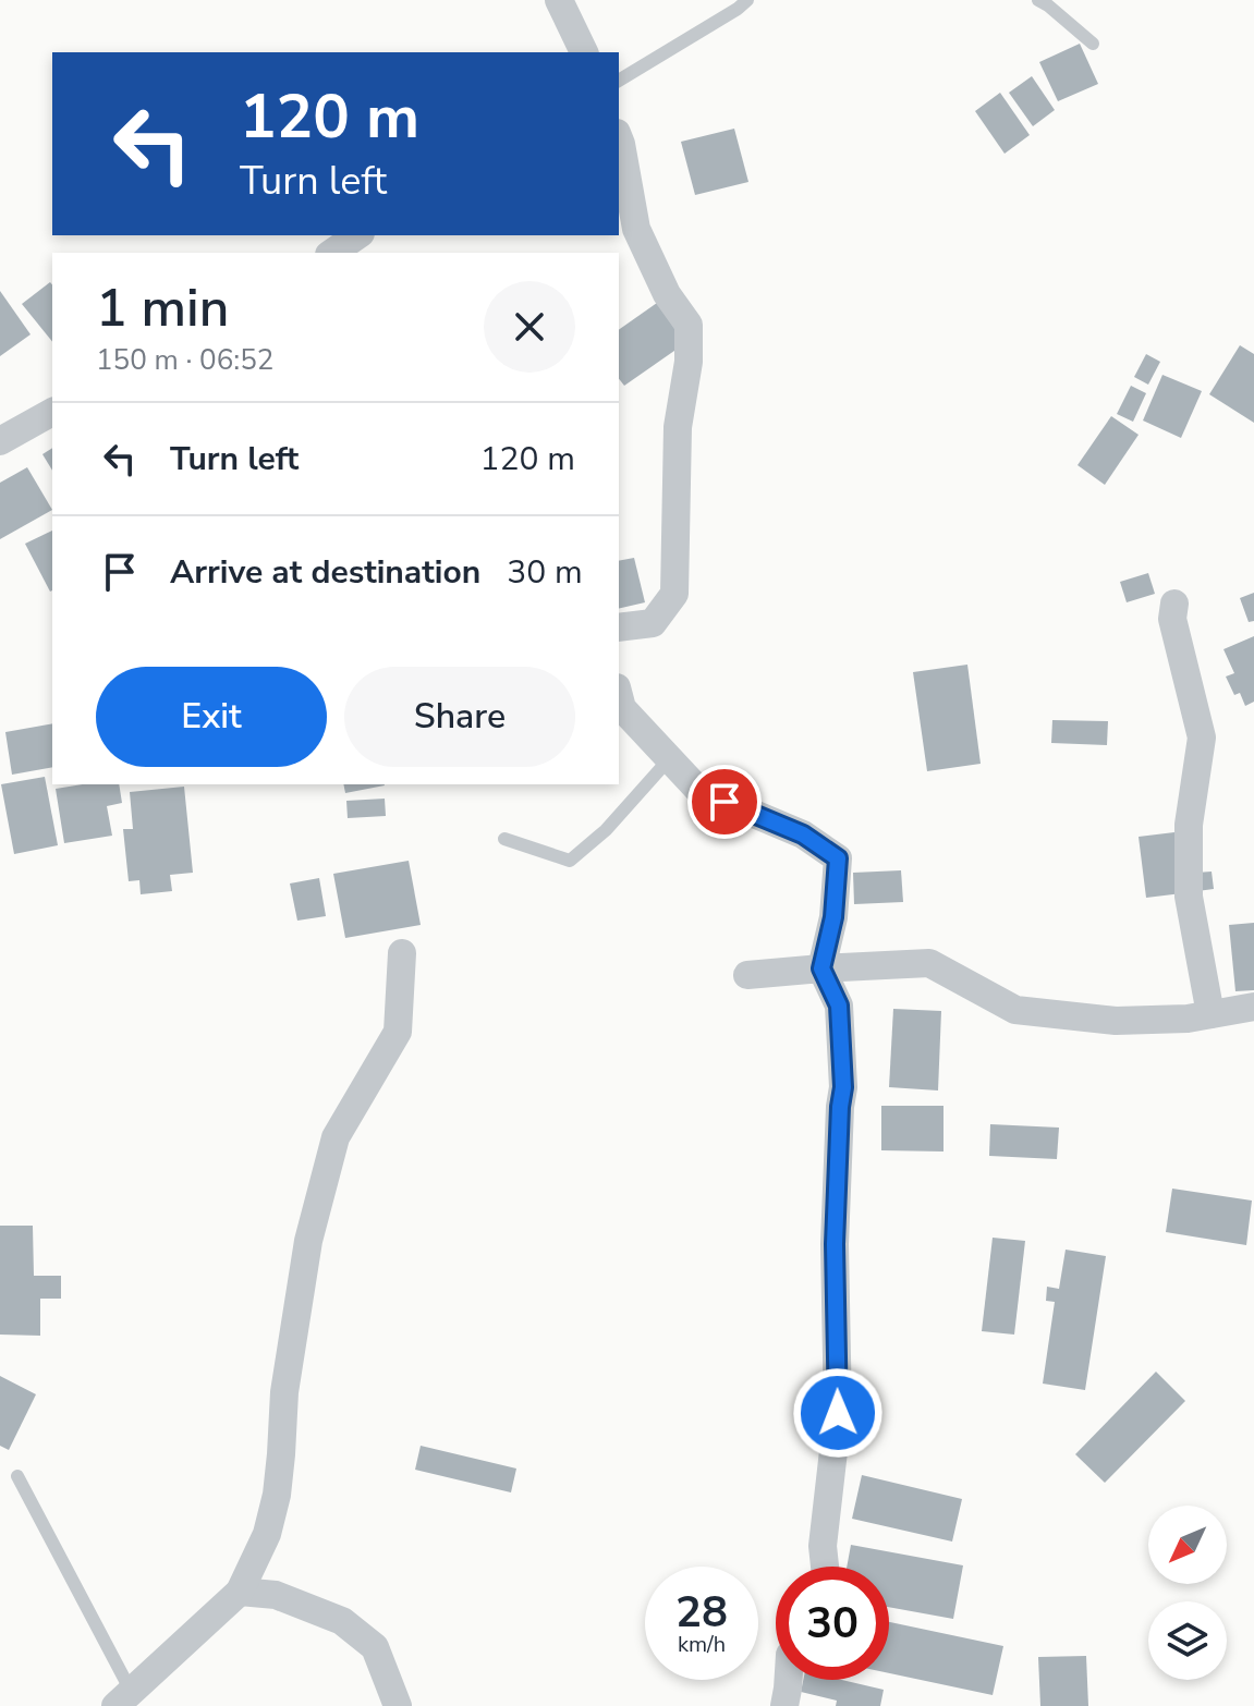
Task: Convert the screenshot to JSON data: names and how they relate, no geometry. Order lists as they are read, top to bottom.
{
  "north": "bottom left",
  "page": {
    "turn": ["120 m", "Turn left"],
    "heading": ["1 min", "150 m · 06:52"],
    "list": [
      {
        "name": "Turn left",
        "value": "120 m"
      },
      {
        "name": "Arrive at destination",
        "value": "30 m"
      }
    ],
    "buttons": ["Exit", "Share"],
    "speed": "28 km/h",
    "limit": "30"
  }
}
